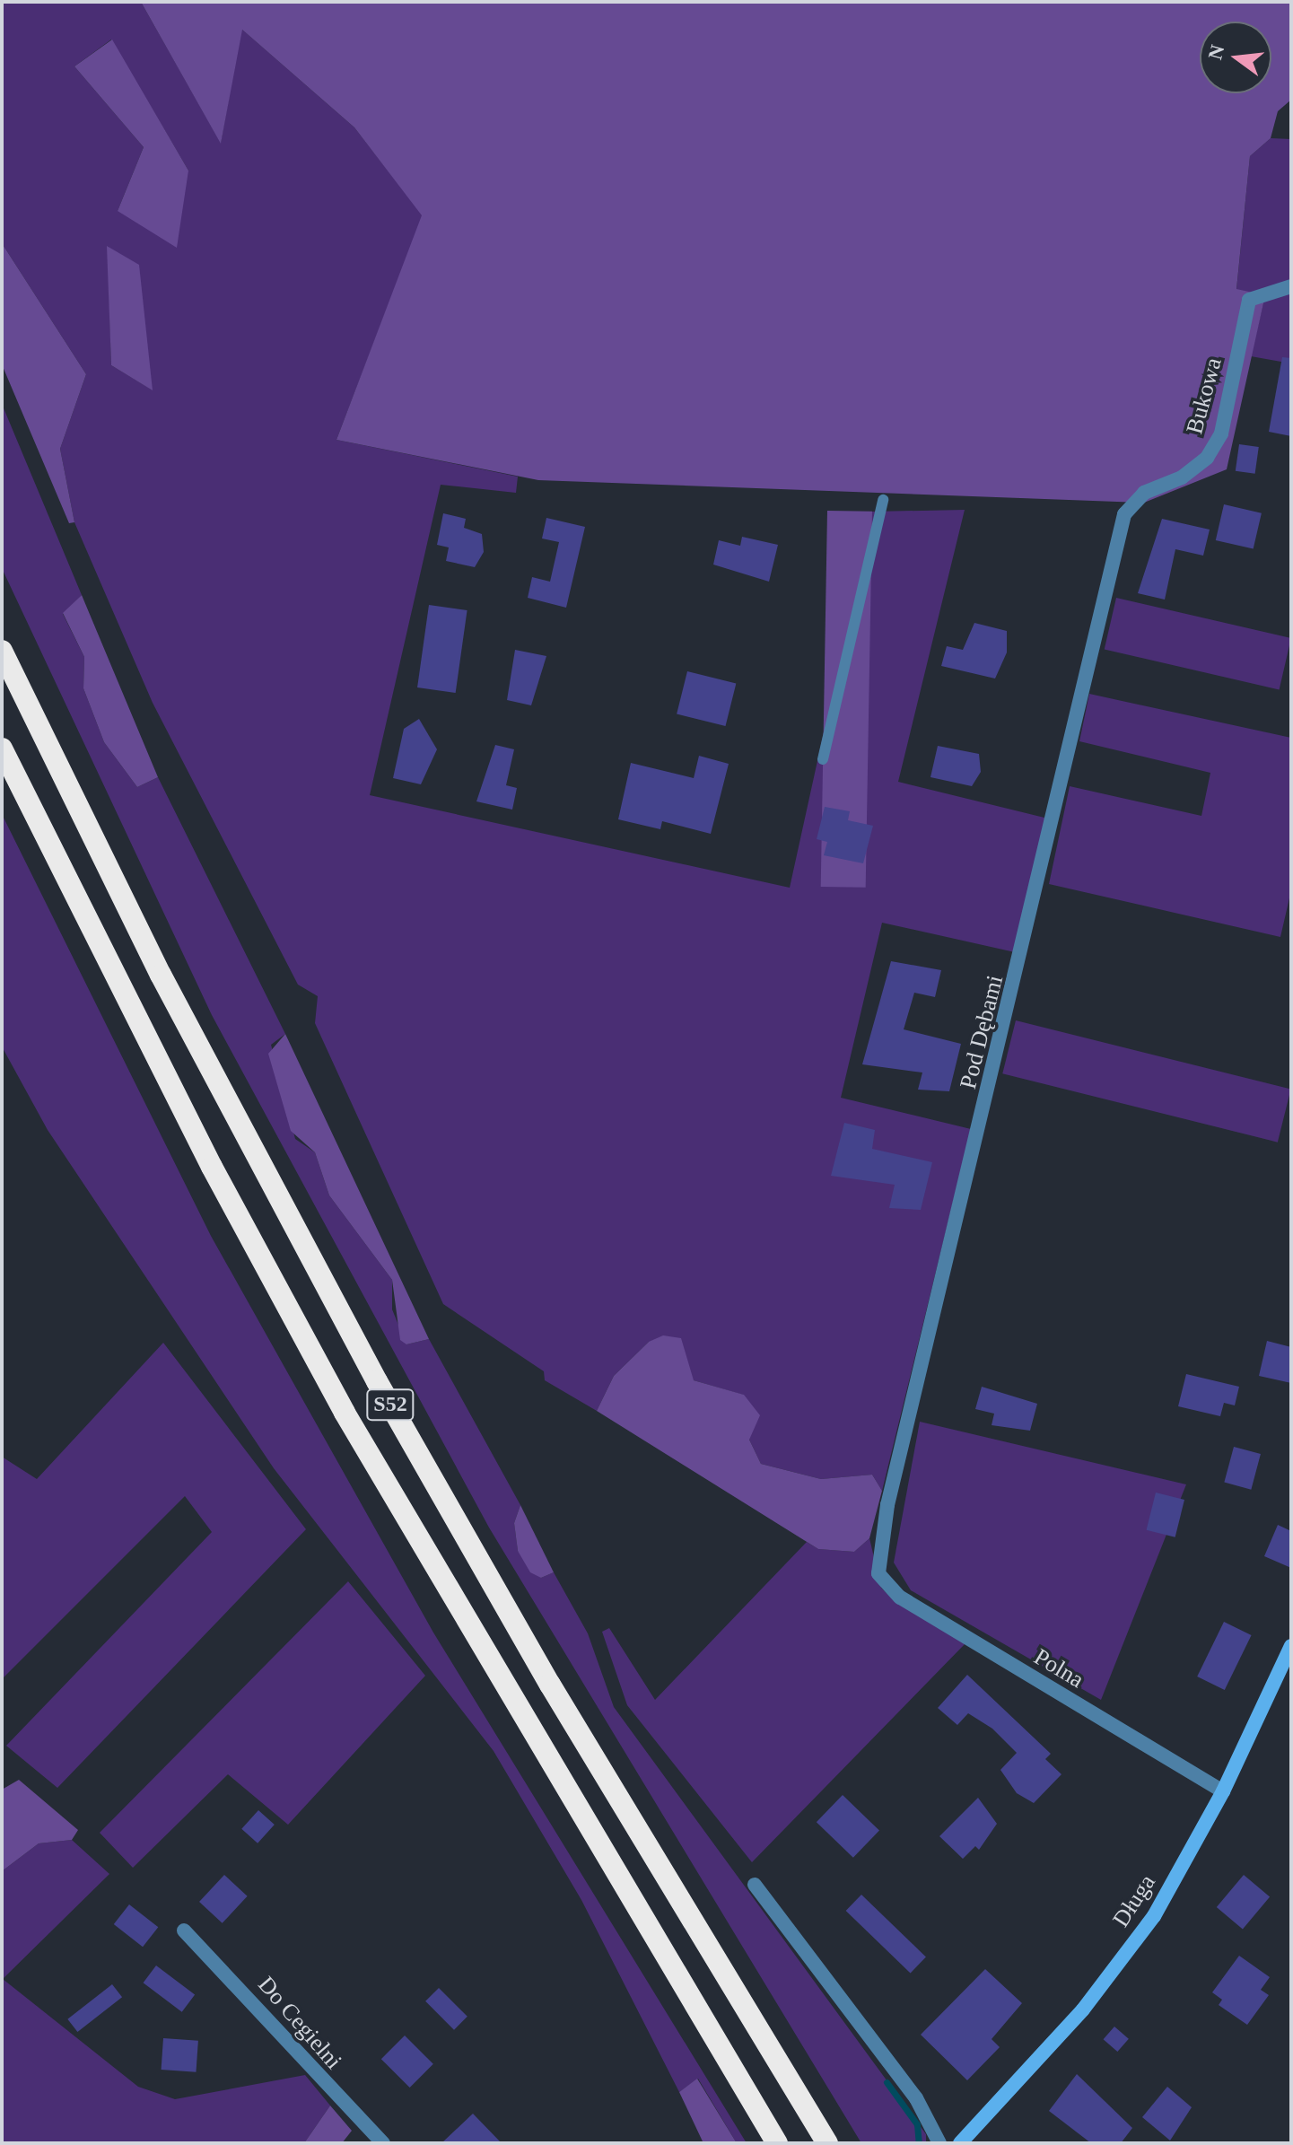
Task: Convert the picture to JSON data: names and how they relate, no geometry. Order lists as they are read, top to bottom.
{
  "streets": {
    "highway": ["S52"],
    "street": [
      "Bukowa",
      "Pod Dębami",
      "Polna",
      "Długa",
      "Do Cegielni"
    ]
  },
  "crossings": [
    ["Bukowa", "Pod Dębami"],
    ["Pod Dębami", "Polna"],
    ["Polna", "Długa"]
  ],
  "north": "left"
}
